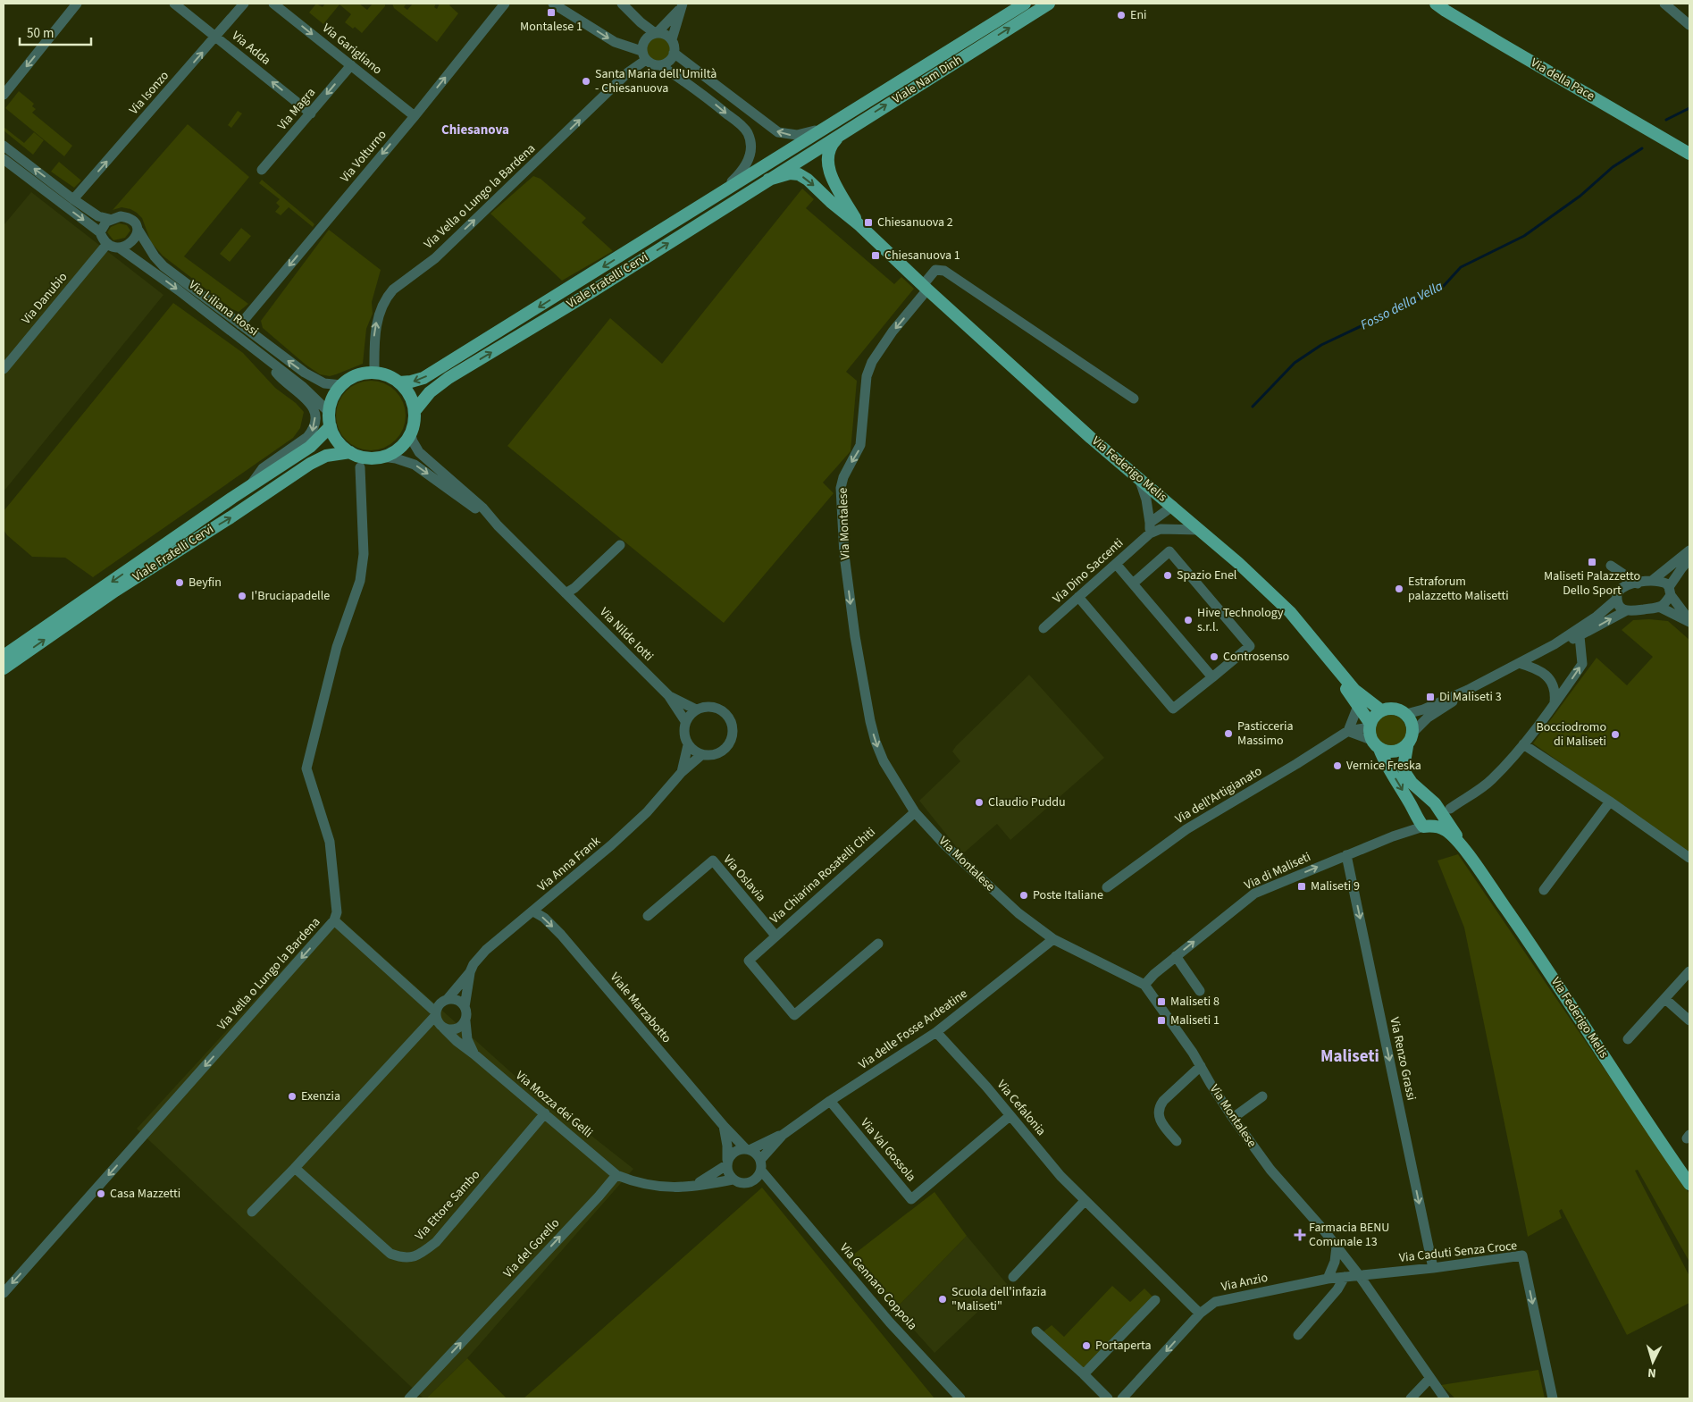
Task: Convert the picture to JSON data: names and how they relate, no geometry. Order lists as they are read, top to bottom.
{
  "streets": {
    "main road": [
      "Viale Nam Dinh",
      "Via della Pace",
      "Viale Fratelli Cervi",
      "Via Federigo Melis"
    ],
    "street": [
      "Via Adda",
      "Via Garigliano",
      "Via Isonzo",
      "Via Magra",
      "Via Volturno",
      "Via Vella o Lungo la Bardena",
      "Via Danubio",
      "Via Liliana Rossi",
      "Via Montalese",
      "Via Dino Saccenti",
      "Via Nilde Iotti",
      "Via dell'Artigianato",
      "Via Anna Frank",
      "Via di Maliseti",
      "Via Chiarina Rosatelli Chiti",
      "Via Oslavia",
      "Viale Marzabotto",
      "Via delle Fosse Ardeatine",
      "Via Renzo Grassi",
      "Via Mozza dei Gelli",
      "Via Cefalonia",
      "Via Val Gossola",
      "Via Ettore Sambo",
      "Via del Gorello",
      "Via Caduti Senza Croce",
      "Via Anzio",
      "Via Gennaro Coppola"
    ]
  },
  "crossings": [
    ["Via Adda", "Via Isonzo"],
    ["Via Adda", "Via Magra"],
    ["Via Garigliano", "Via Magra"],
    ["Via Garigliano", "Via Volturno"],
    ["Viale Nam Dinh", "Viale Fratelli Cervi"],
    ["Via Isonzo", "Via Liliana Rossi"],
    ["Via Volturno", "Via Liliana Rossi"],
    ["Via Vella o Lungo la Bardena", "Viale Fratelli Cervi"],
    ["Via Vella o Lungo la Bardena", "Via Liliana Rossi"],
    ["Viale Fratelli Cervi", "Via Liliana Rossi"],
    ["Via Danubio", "Via Liliana Rossi"],
    ["Via Federigo Melis", "Via Montalese"],
    ["Via Federigo Melis", "Via Dino Saccenti"],
    ["Via Federigo Melis", "Via dell'Artigianato"],
    ["Via Federigo Melis", "Via di Maliseti"],
    ["Via Montalese", "Via di Maliseti"],
    ["Via Montalese", "Via Chiarina Rosatelli Chiti"],
    ["Via Montalese", "Via delle Fosse Ardeatine"],
    ["Via Montalese", "Via Caduti Senza Croce"],
    ["Via Montalese", "Via Anzio"],
    ["Via Anna Frank", "Viale Marzabotto"],
    ["Via Anna Frank", "Via Mozza dei Gelli"],
    ["Via di Maliseti", "Via Renzo Grassi"],
    ["Via Chiarina Rosatelli Chiti", "Via Oslavia"],
    ["Viale Marzabotto", "Via delle Fosse Ardeatine"],
    ["Viale Marzabotto", "Via Gennaro Coppola"],
    ["Via delle Fosse Ardeatine", "Via Cefalonia"],
    ["Via delle Fosse Ardeatine", "Via Val Gossola"],
    ["Via delle Fosse Ardeatine", "Via Gennaro Coppola"],
    ["Via Renzo Grassi", "Via Caduti Senza Croce"],
    ["Via Mozza dei Gelli", "Via Ettore Sambo"],
    ["Via Mozza dei Gelli", "Via del Gorello"],
    ["Via Cefalonia", "Via Val Gossola"],
    ["Via Cefalonia", "Via Anzio"],
    ["Via Caduti Senza Croce", "Via Anzio"]
  ],
  "one_way": [
    "Via Adda",
    "Via Garigliano",
    "Via Isonzo",
    "Via Magra",
    "Via di Maliseti",
    "Viale Marzabotto",
    "Via Renzo Grassi",
    "Via del Gorello"
  ],
  "districts": ["Chiesanova", "Maliseti"],
  "water": ["Fosso della Vella"],
  "places": {
    "transit": [
      "Montalese 1",
      "Chiesanuova 2",
      "Chiesanuova 1",
      "Maliseti Palazzetto Dello Sport",
      "Di Maliseti 3",
      "Maliseti 9",
      "Maliseti 8",
      "Maliseti 1"
    ],
    "other": [
      "Eni",
      "Santa Maria dell'Umiltà - Chiesanuova",
      "Spazio Enel",
      "Beyfin",
      "Estraforum palazzetto Malisetti",
      "I'Bruciapadelle",
      "Hive Technology s.r.l.",
      "Controsenso",
      "Pasticceria Massimo",
      "Bocciodromo di Maliseti",
      "Vernice Freska",
      "Claudio Puddu",
      "Poste Italiane",
      "Exenzia",
      "Casa Mazzetti",
      "Scuola dell'infazia \"Maliseti\"",
      "Portaperta"
    ],
    "health": ["Farmacia BENU Comunale 13"]
  },
  "scale_bar": "50 m",
  "north": "bottom"
}
